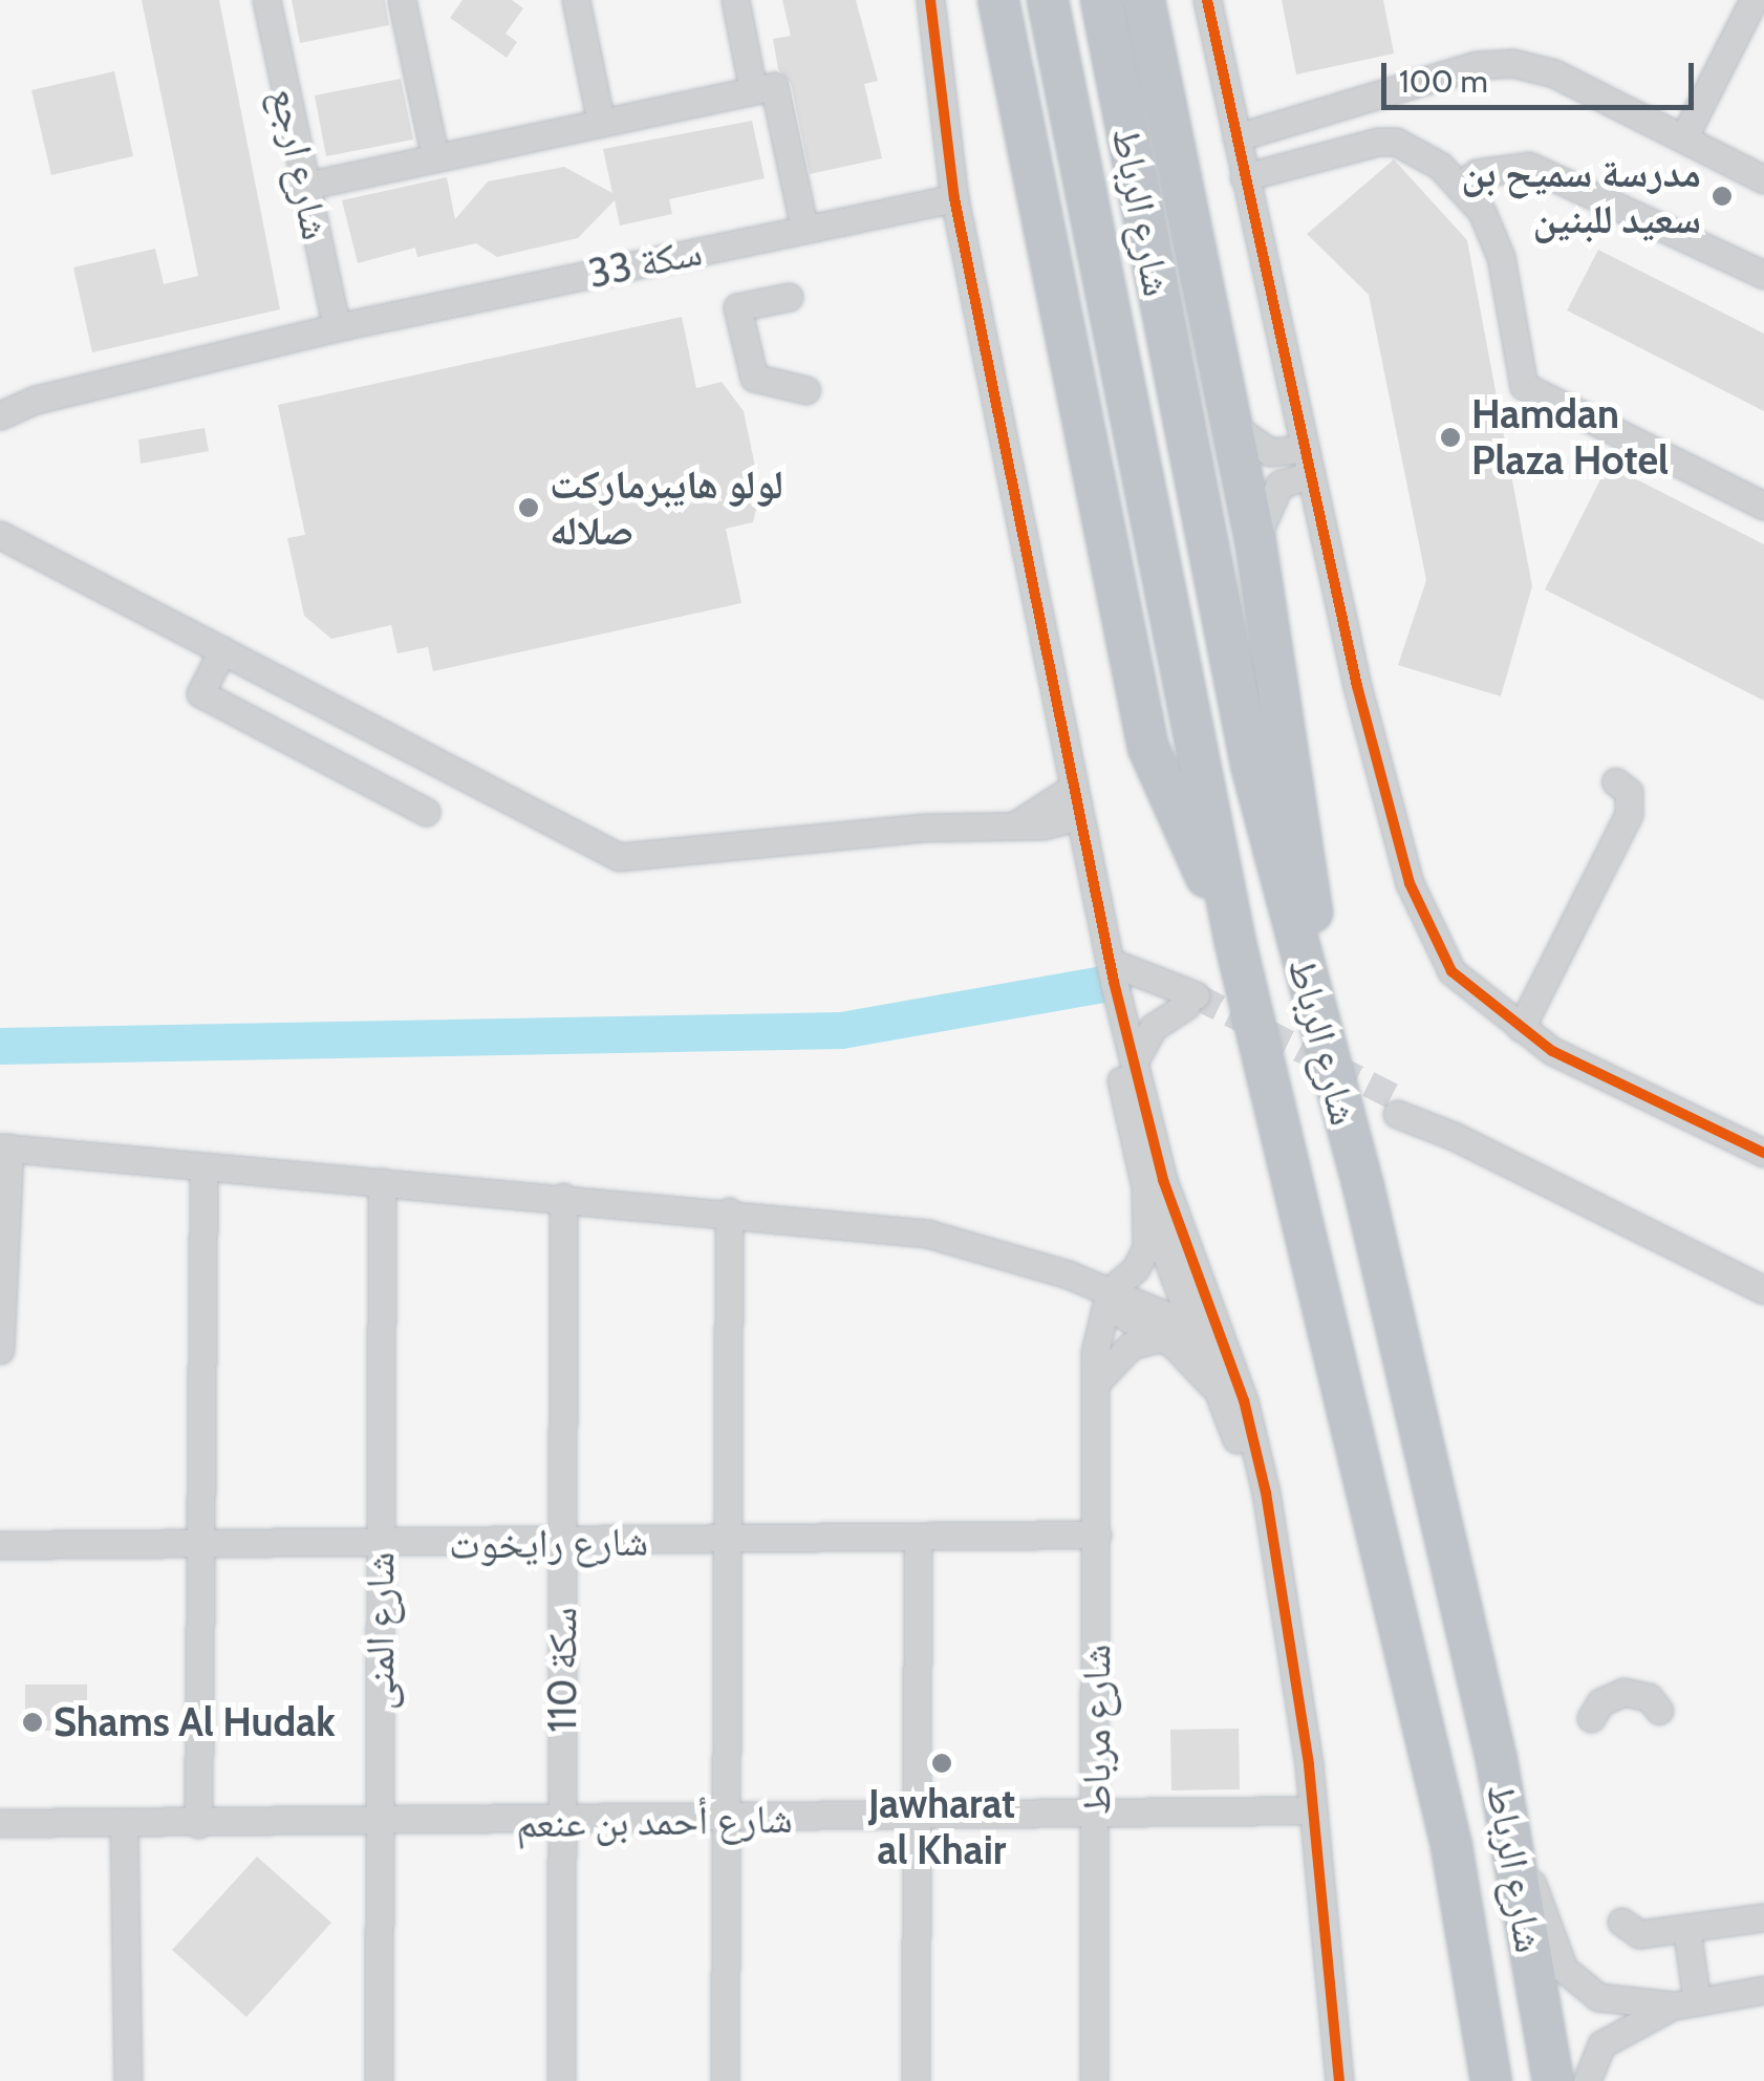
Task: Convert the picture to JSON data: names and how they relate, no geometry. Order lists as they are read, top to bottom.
{
  "streets": {
    "highway": ["شارع الرباط"],
    "street": [
      "شارع ارجع",
      "سكة 33",
      "شارع رايخوت",
      "شارع المنى",
      "سكة 110",
      "شارع مرباط",
      "شارع أحمد بن عنعم"
    ]
  },
  "crossings": [
    ["شارع ارجع", "سكة 33"],
    ["شارع رايخوت", "شارع المنى"],
    ["شارع رايخوت", "سكة 110"],
    ["شارع رايخوت", "شارع مرباط"],
    ["شارع المنى", "شارع أحمد بن عنعم"],
    ["سكة 110", "شارع أحمد بن عنعم"],
    ["شارع مرباط", "شارع أحمد بن عنعم"]
  ],
  "places": [
    "مدرسة سميح بن سعيد للبنين",
    "Hamdan Plaza Hotel",
    "لولو هايبرماركت صلاله",
    "Shams Al Hudak",
    "Jawharat al Khair"
  ],
  "scale_bar": "100 m"
}
